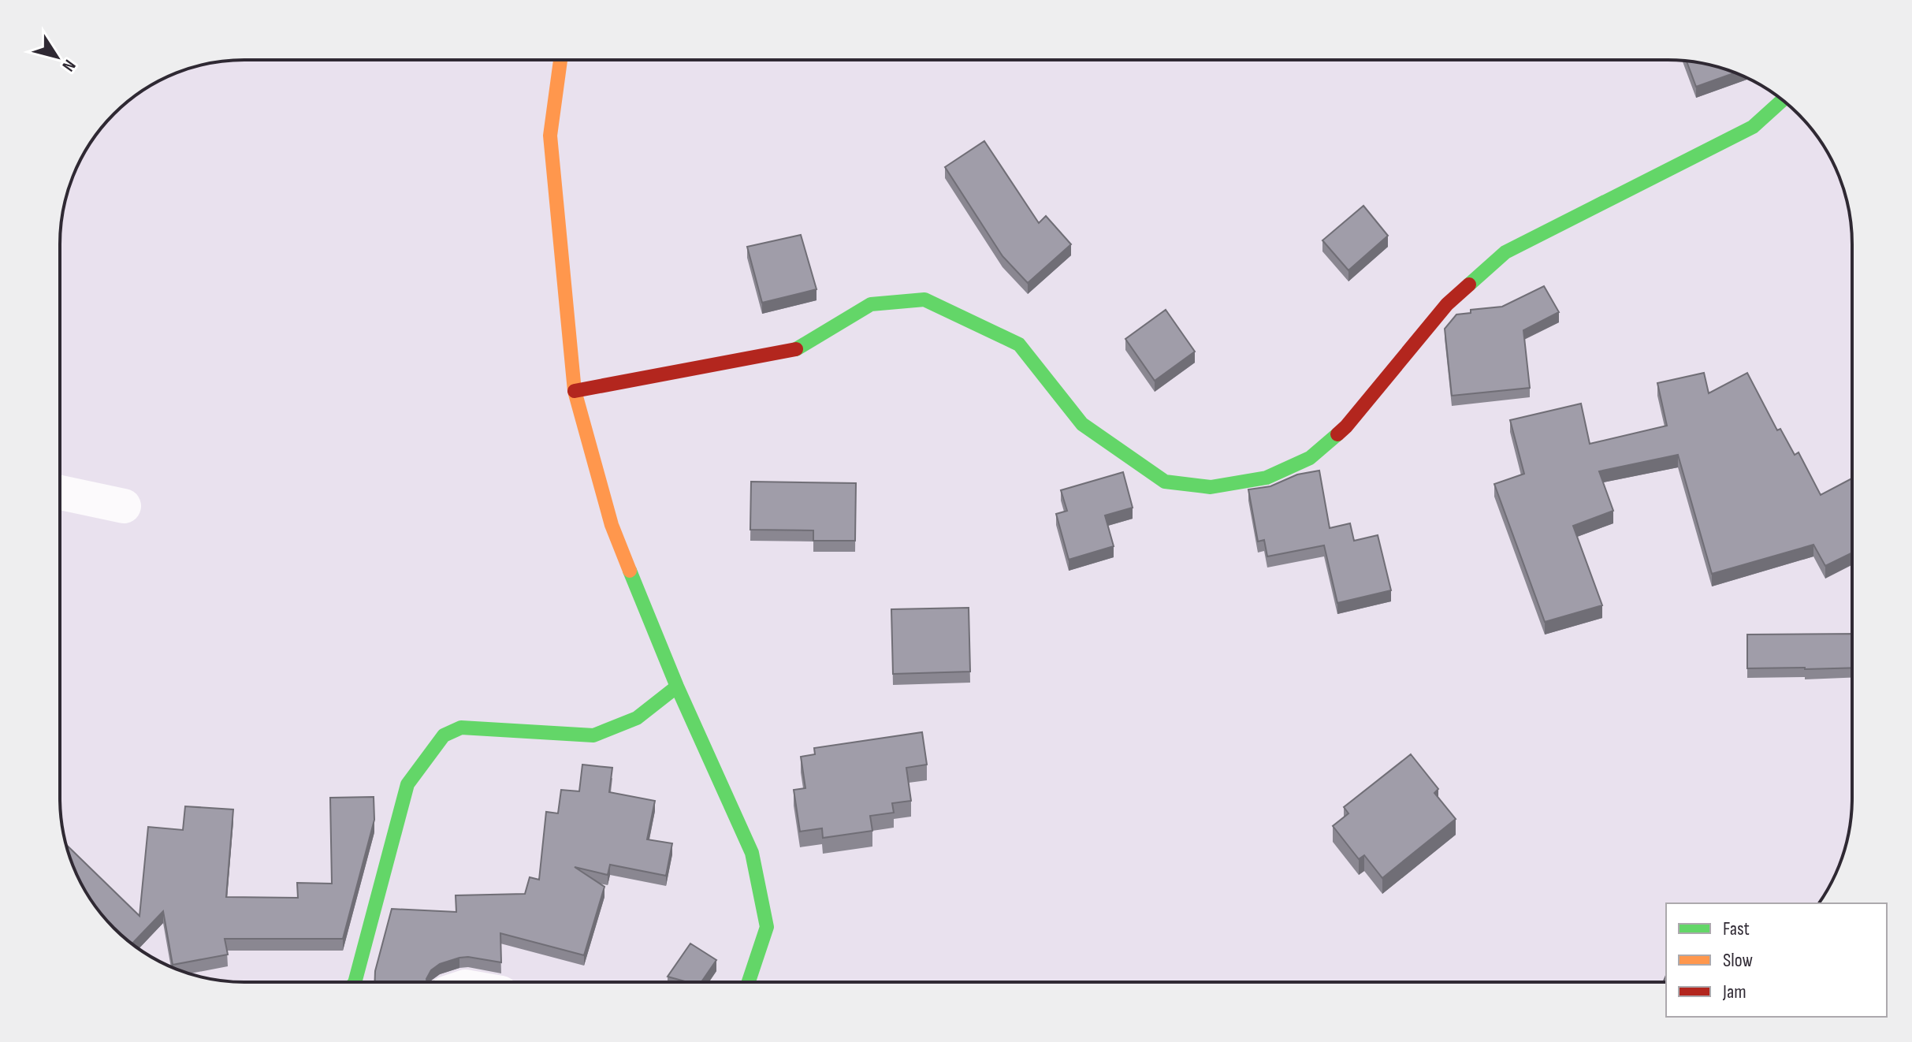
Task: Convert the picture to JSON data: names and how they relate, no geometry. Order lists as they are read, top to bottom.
{
  "legend": ["Fast", "Slow", "Jam"],
  "north": "bottom right"
}
